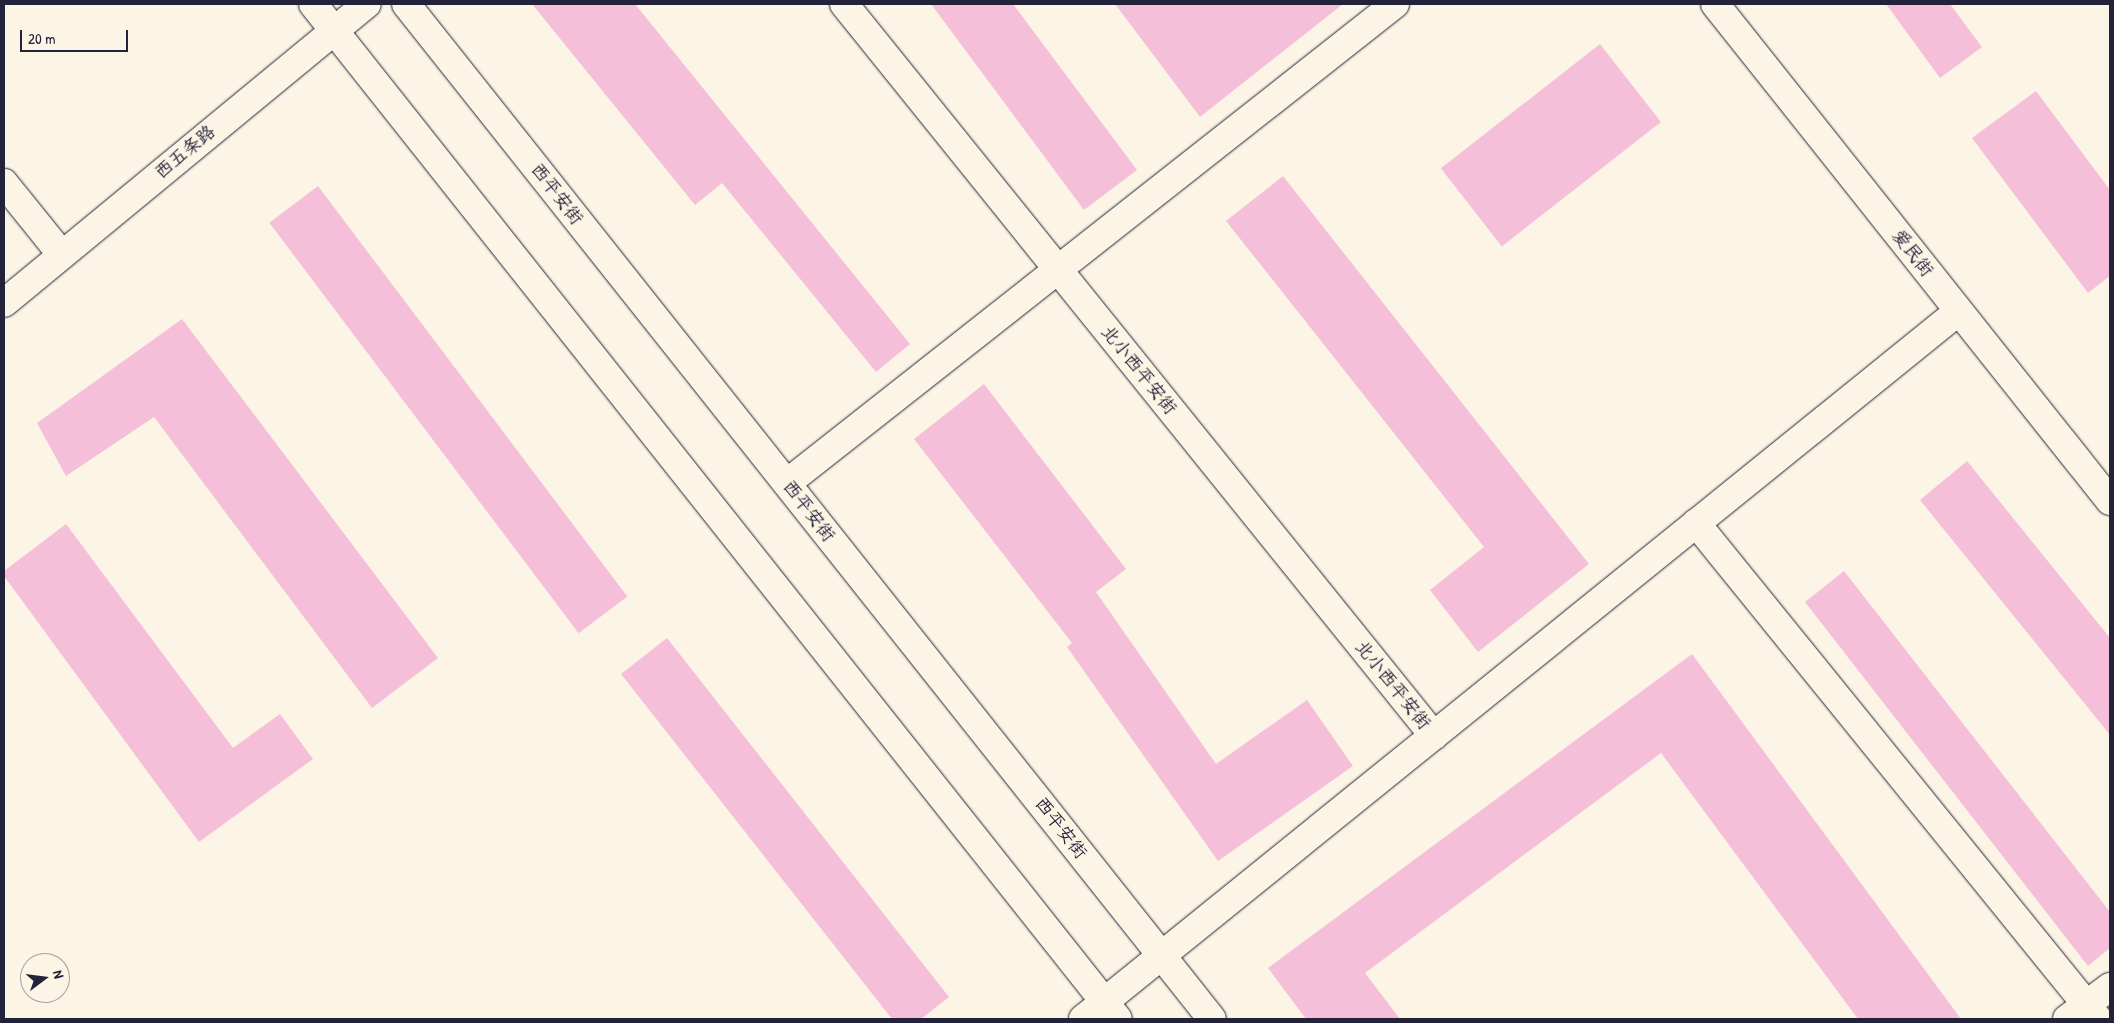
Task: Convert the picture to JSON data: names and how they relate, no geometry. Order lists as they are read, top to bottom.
{
  "streets": {
    "street": [
      "西五条路",
      "西平安街",
      "爱民街",
      "北小西平安街"
    ]
  },
  "scale_bar": "20 m",
  "north": "right"
}
